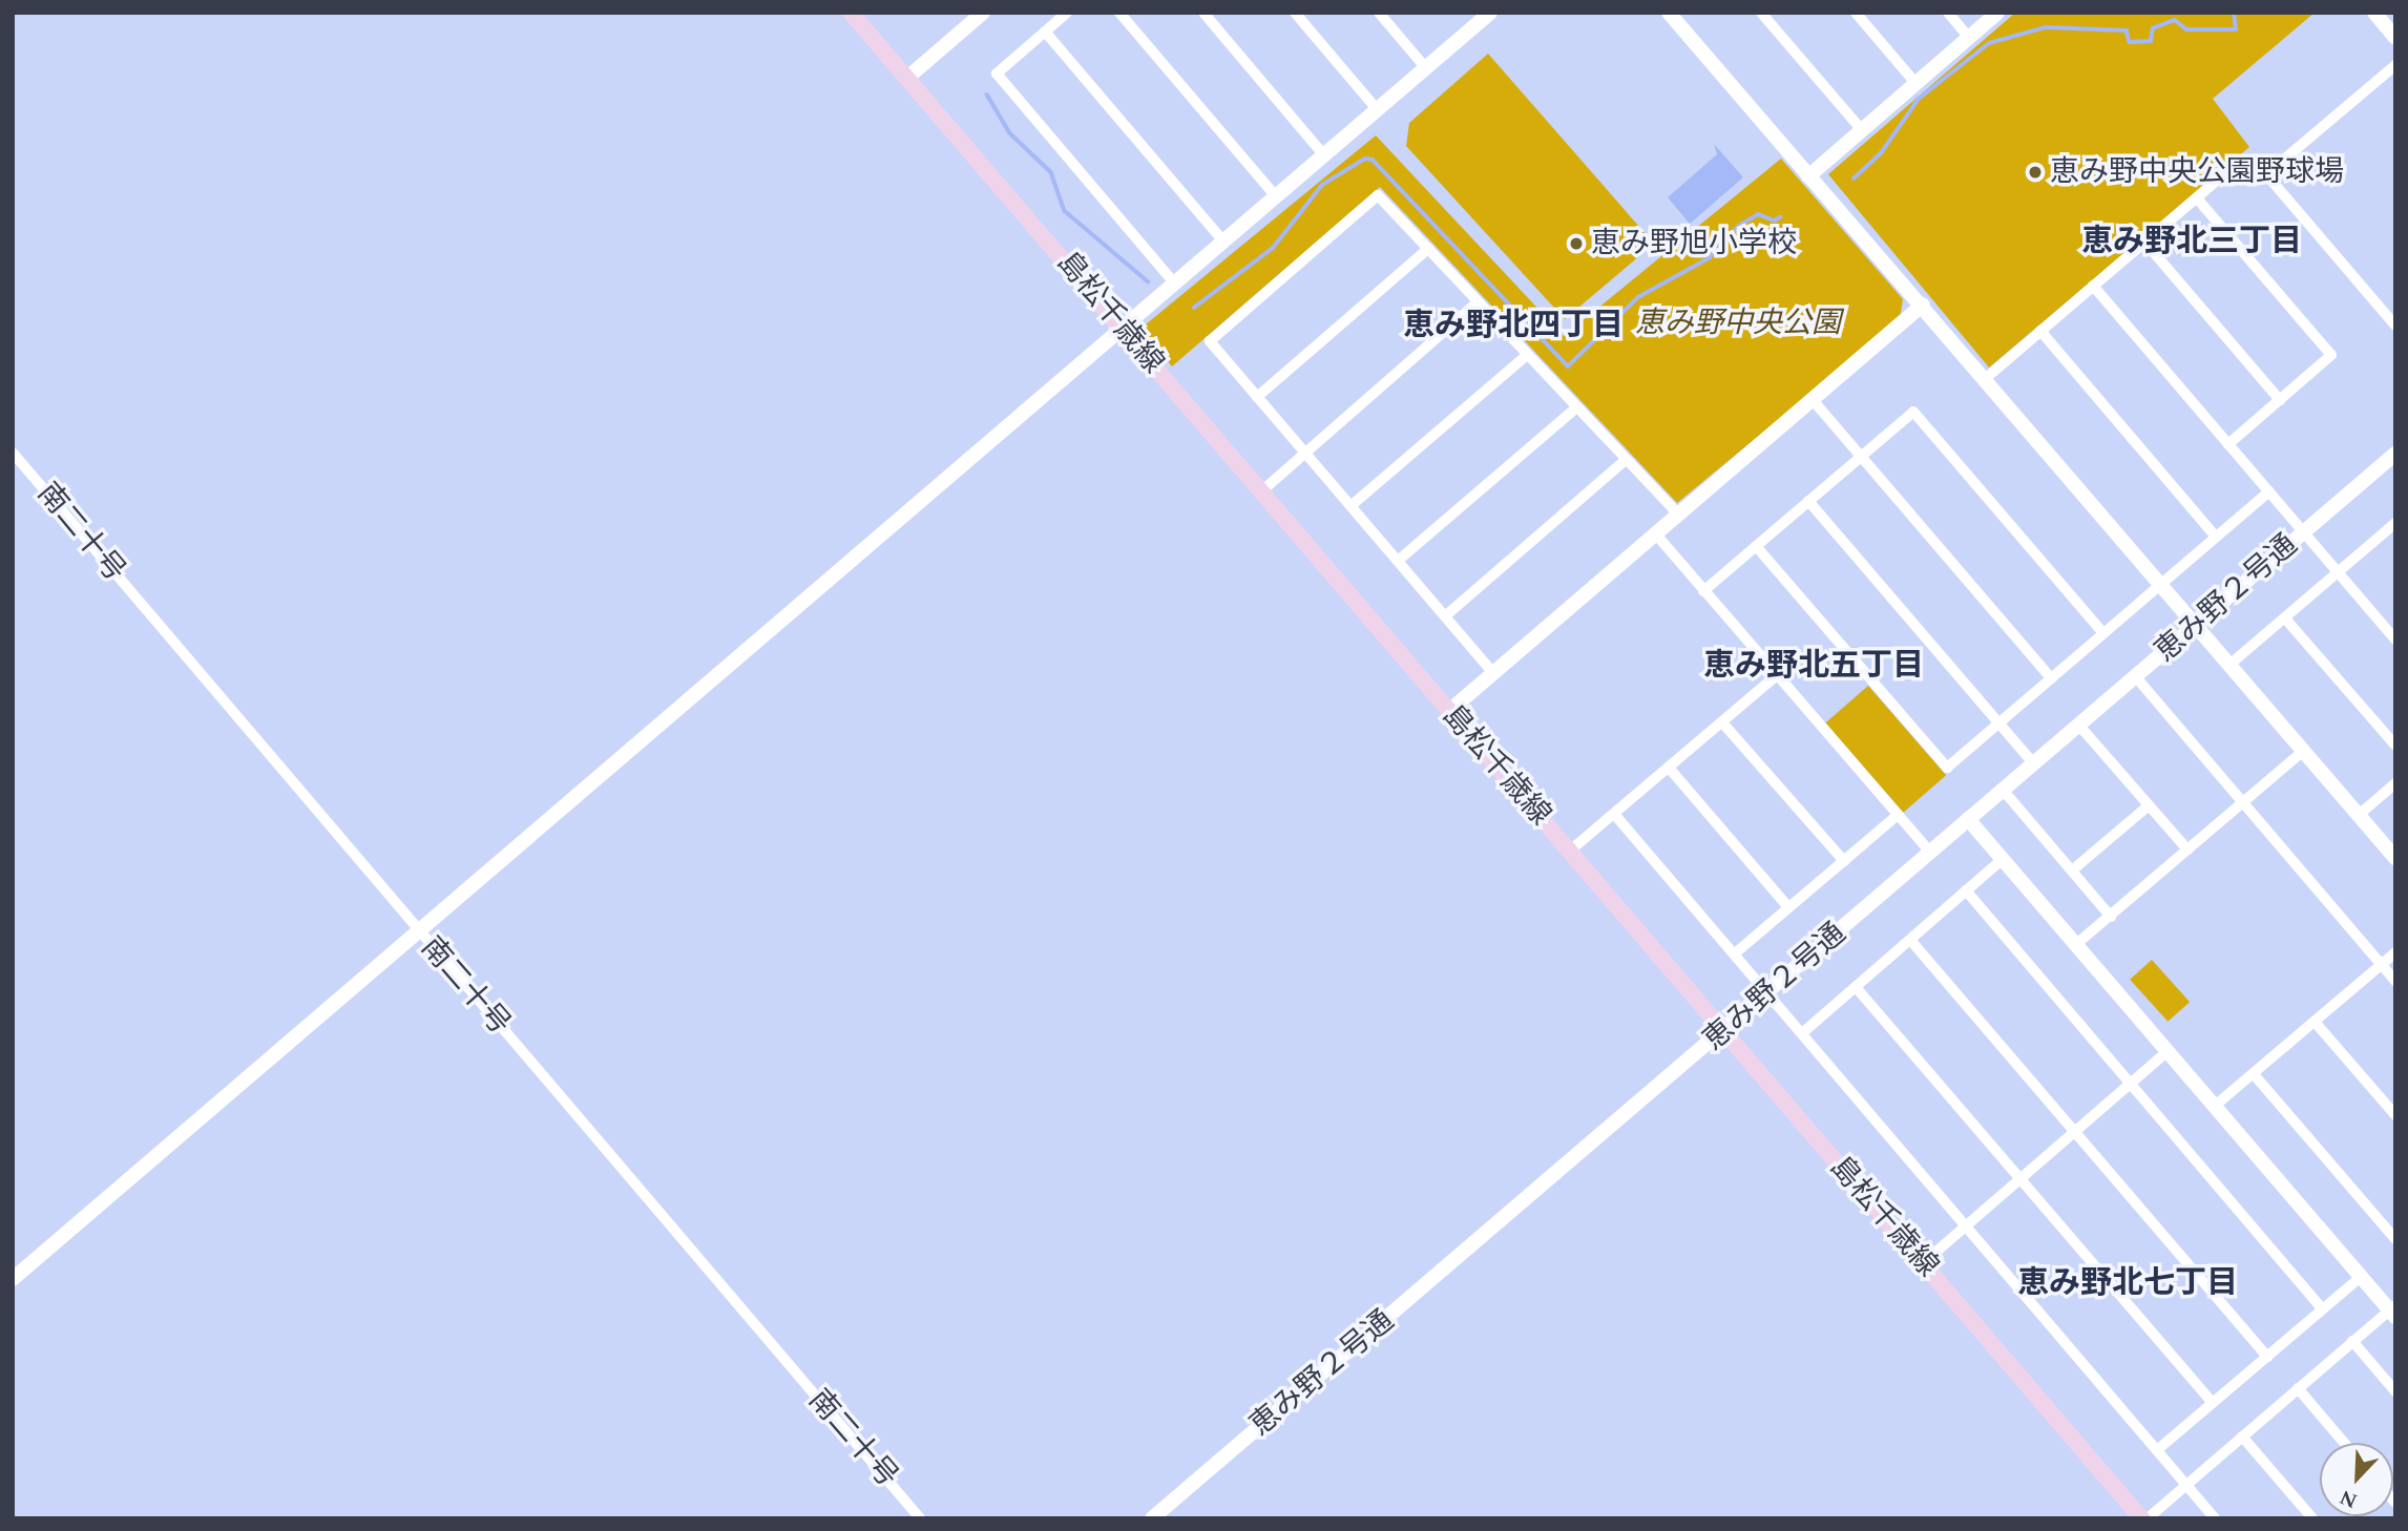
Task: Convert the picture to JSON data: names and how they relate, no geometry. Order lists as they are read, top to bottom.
{
  "streets": {
    "main road": ["島松千歳線"],
    "street": ["南二十号", "恵み野２号通"]
  },
  "crossings": [
    ["島松千歳線", "恵み野２号通"]
  ],
  "districts": [
    "恵み野北三丁目",
    "恵み野北四丁目",
    "恵み野北五丁目",
    "恵み野北七丁目"
  ],
  "parks": ["恵み野中央公園"],
  "places": ["恵み野中央公園野球場", "恵み野旭小学校"],
  "north": "bottom left"
}
